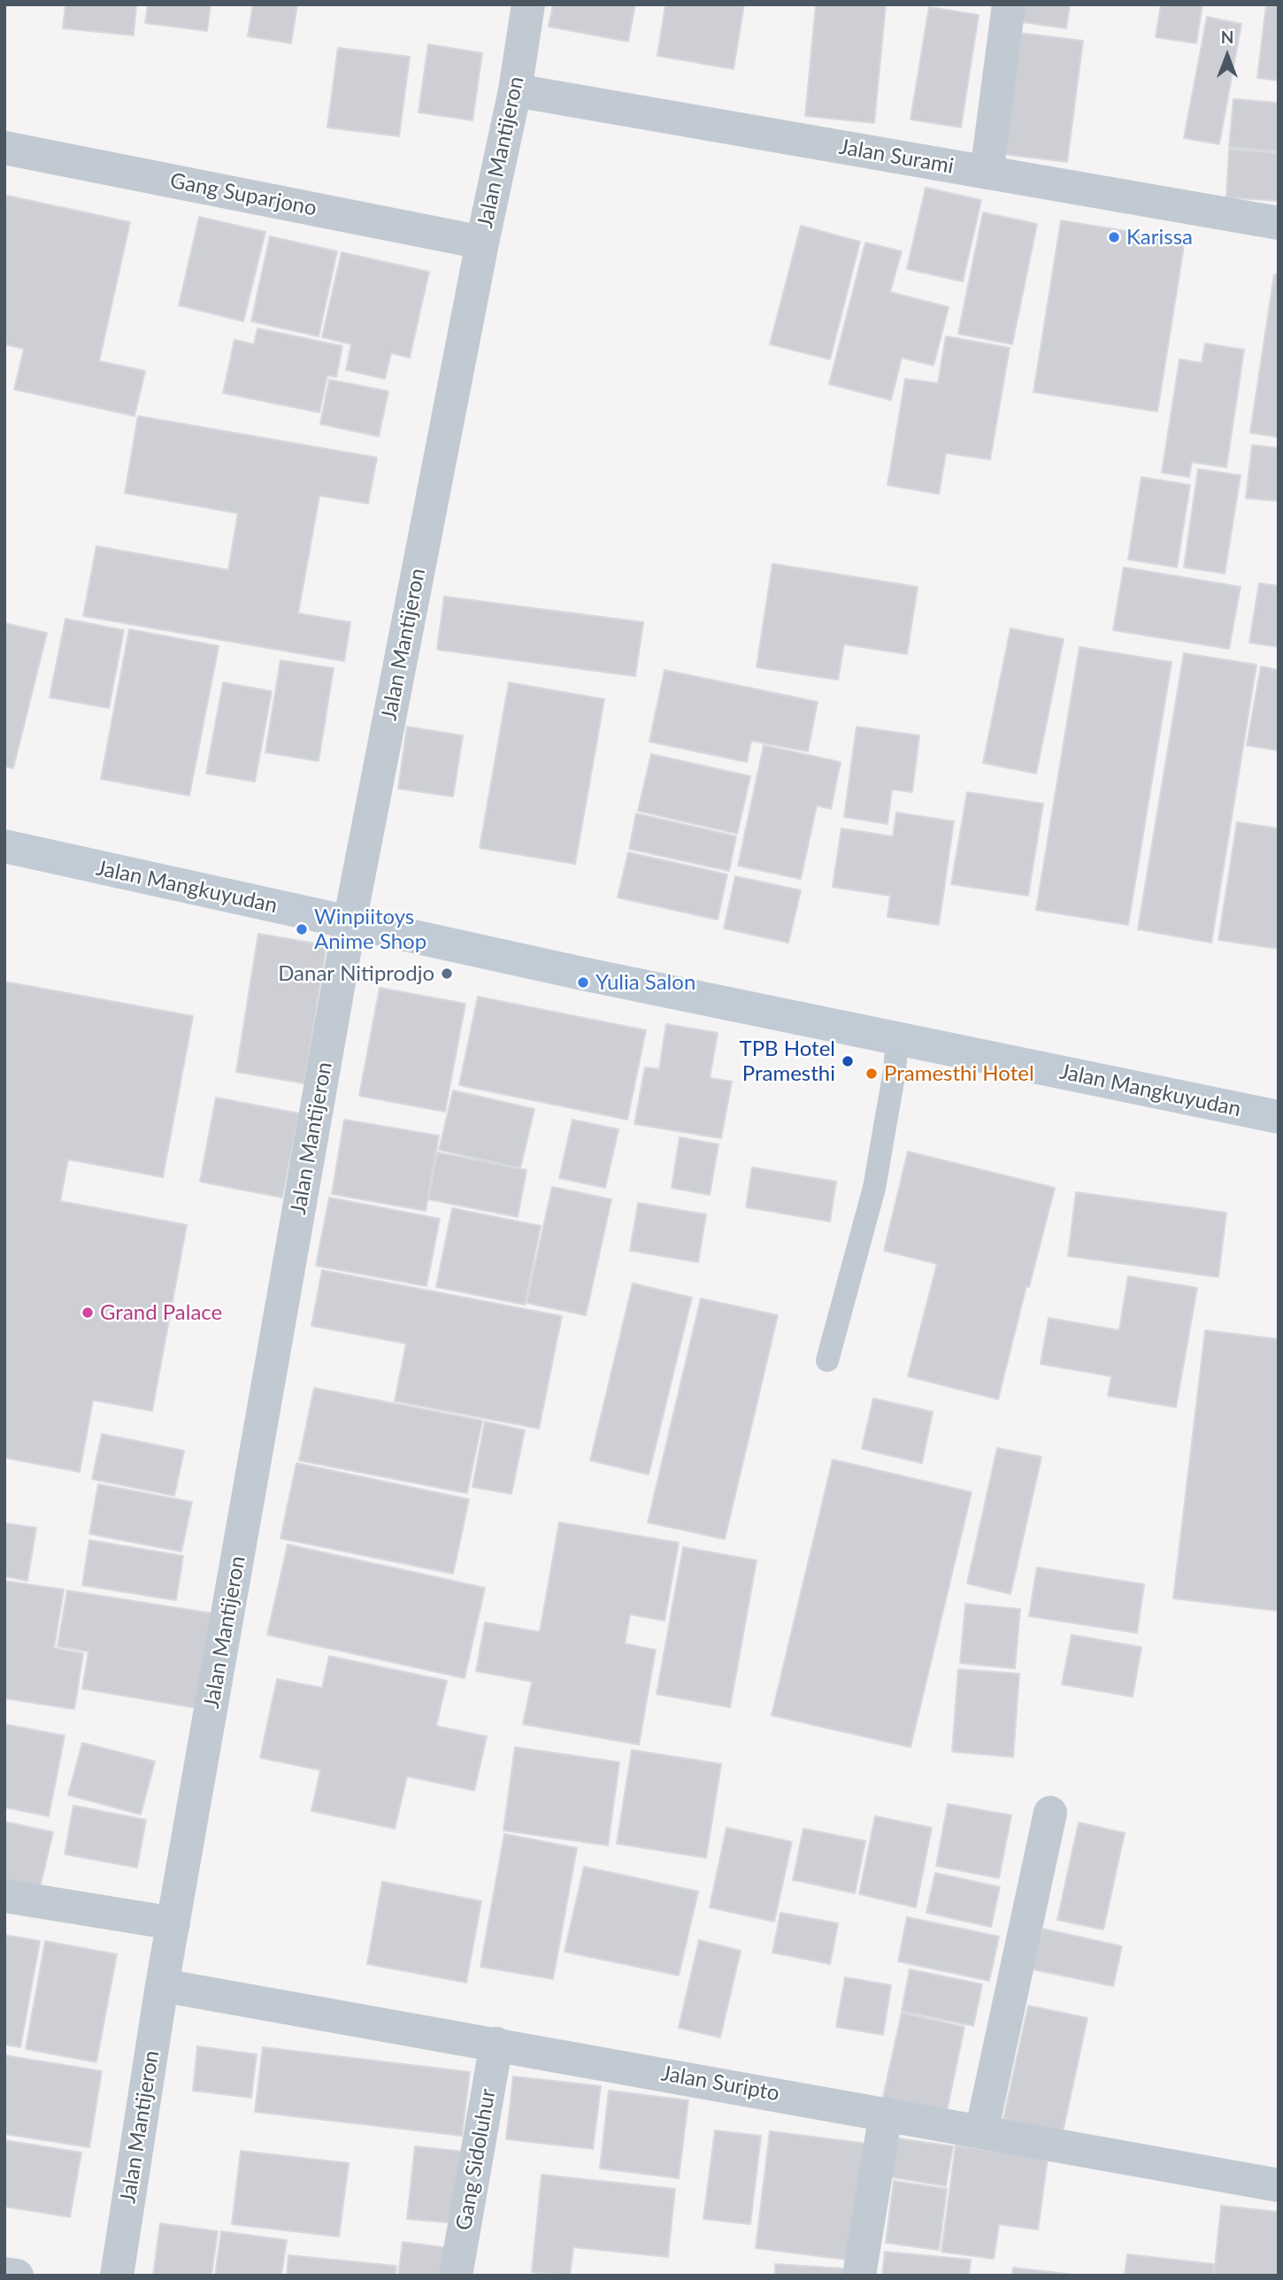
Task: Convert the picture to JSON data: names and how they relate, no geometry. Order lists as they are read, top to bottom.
{
  "streets": {
    "main road": ["Jalan Mangkuyudan"],
    "street": [
      "Jalan Mantijeron",
      "Jalan Surami",
      "Gang Suparjono",
      "Jalan Suripto",
      "Gang Sidoluhur"
    ]
  },
  "crossings": [
    ["Jalan Mantijeron", "Jalan Surami"],
    ["Jalan Mantijeron", "Gang Suparjono"],
    ["Jalan Mantijeron", "Jalan Mangkuyudan"],
    ["Jalan Mantijeron", "Jalan Suripto"],
    ["Jalan Suripto", "Gang Sidoluhur"]
  ],
  "places": [
    "Karissa",
    "Winpiitoys Anime Shop",
    "Danar Nitiprodjo",
    "Yulia Salon",
    "TPB Hotel Pramesthi",
    "Pramesthi Hotel",
    "Grand Palace"
  ],
  "north": "top"
}
